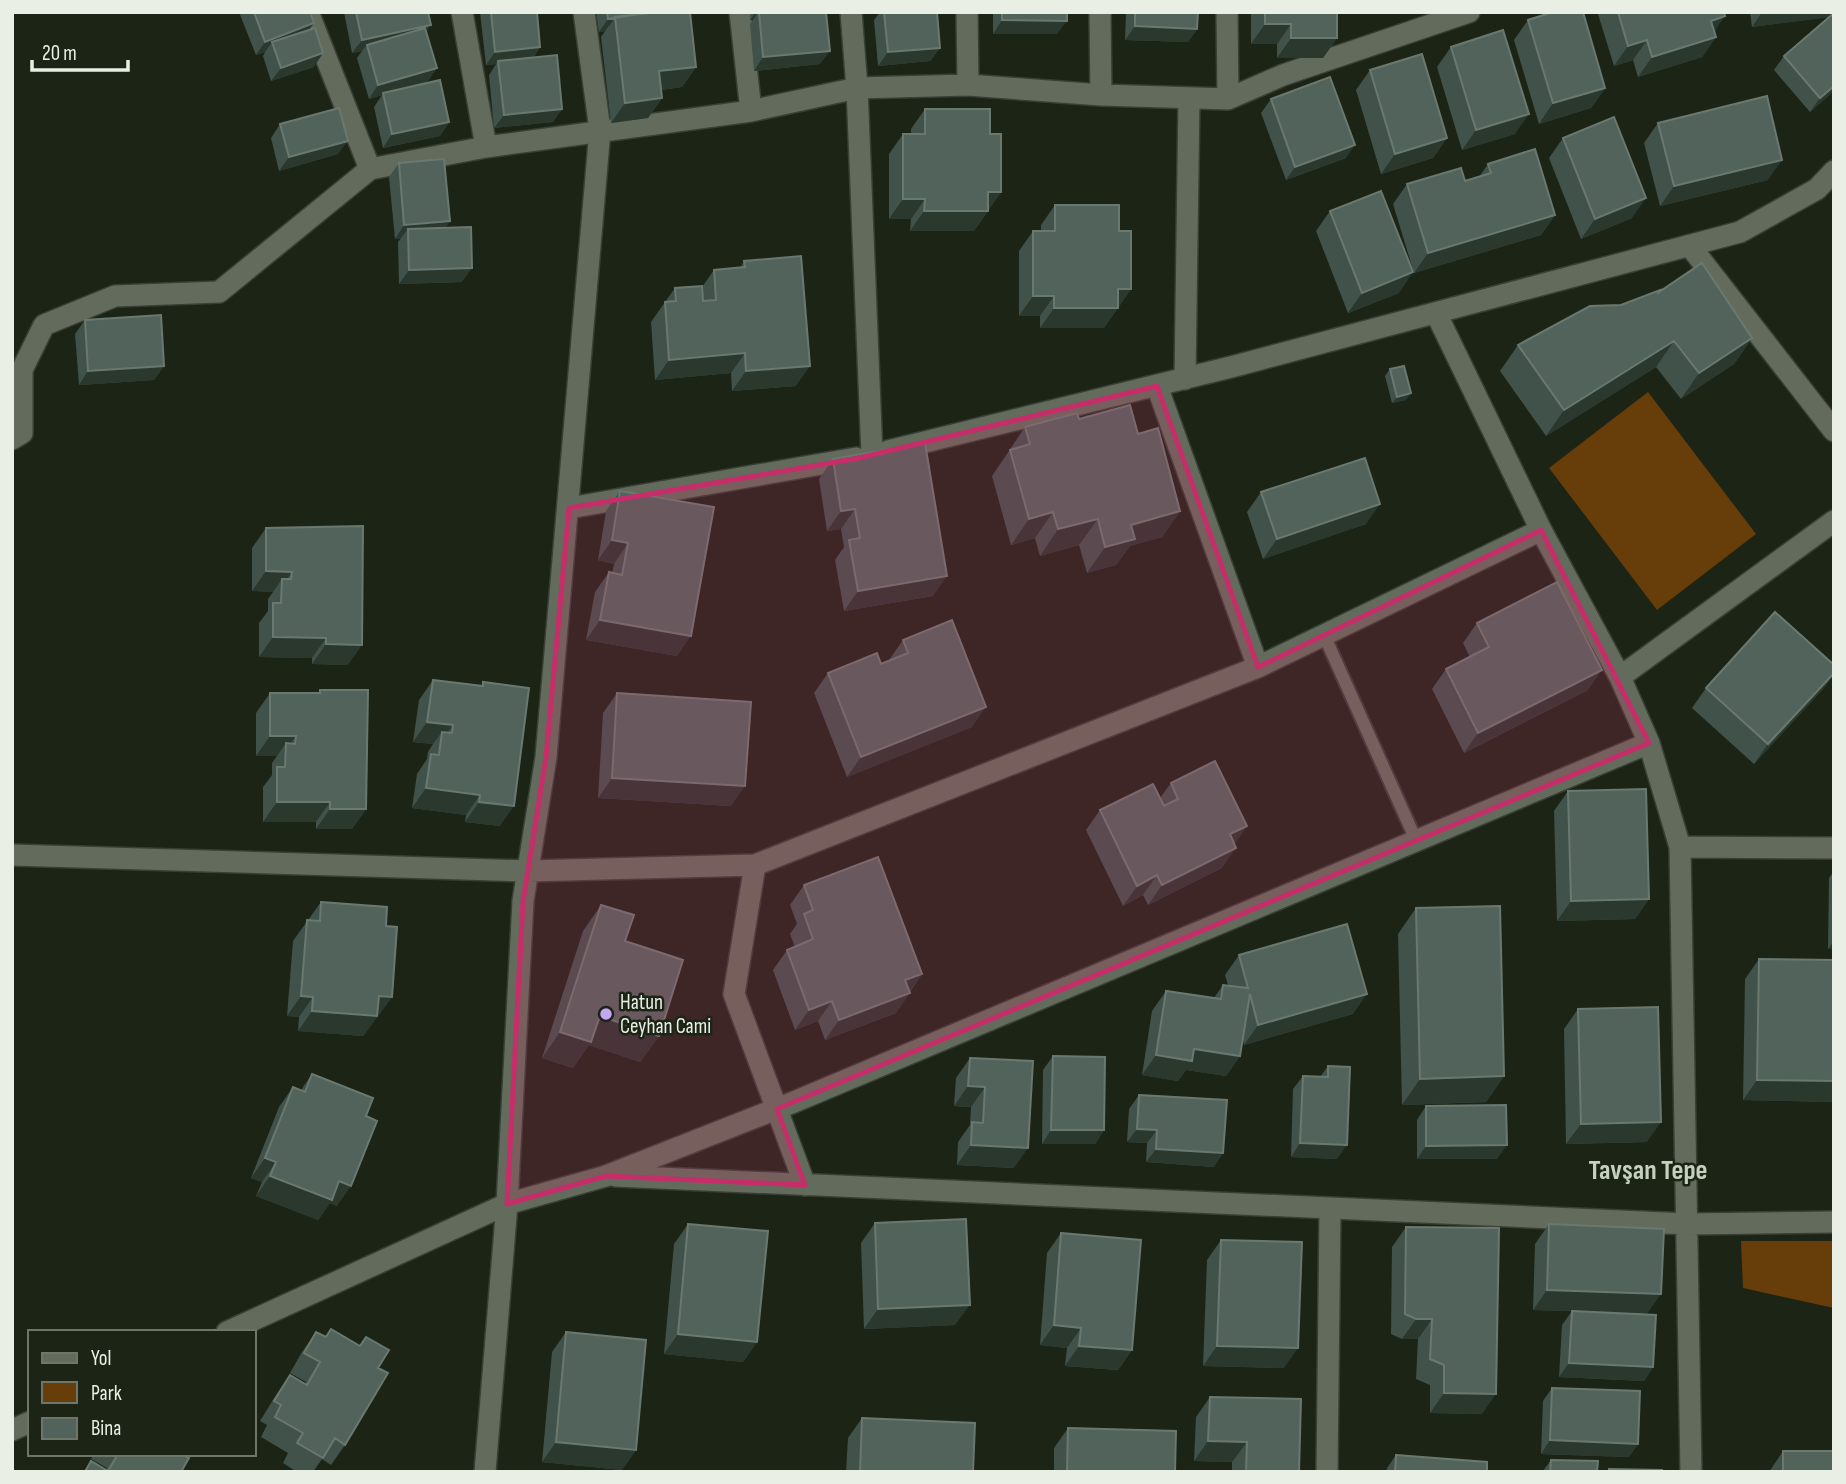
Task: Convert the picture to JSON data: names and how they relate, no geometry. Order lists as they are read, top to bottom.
{
  "districts": ["Tavşan Tepe"],
  "places": ["Hatun Ceyhan Cami"],
  "legend": ["Yol", "Park", "Bina"],
  "scale_bar": "20 m"
}
